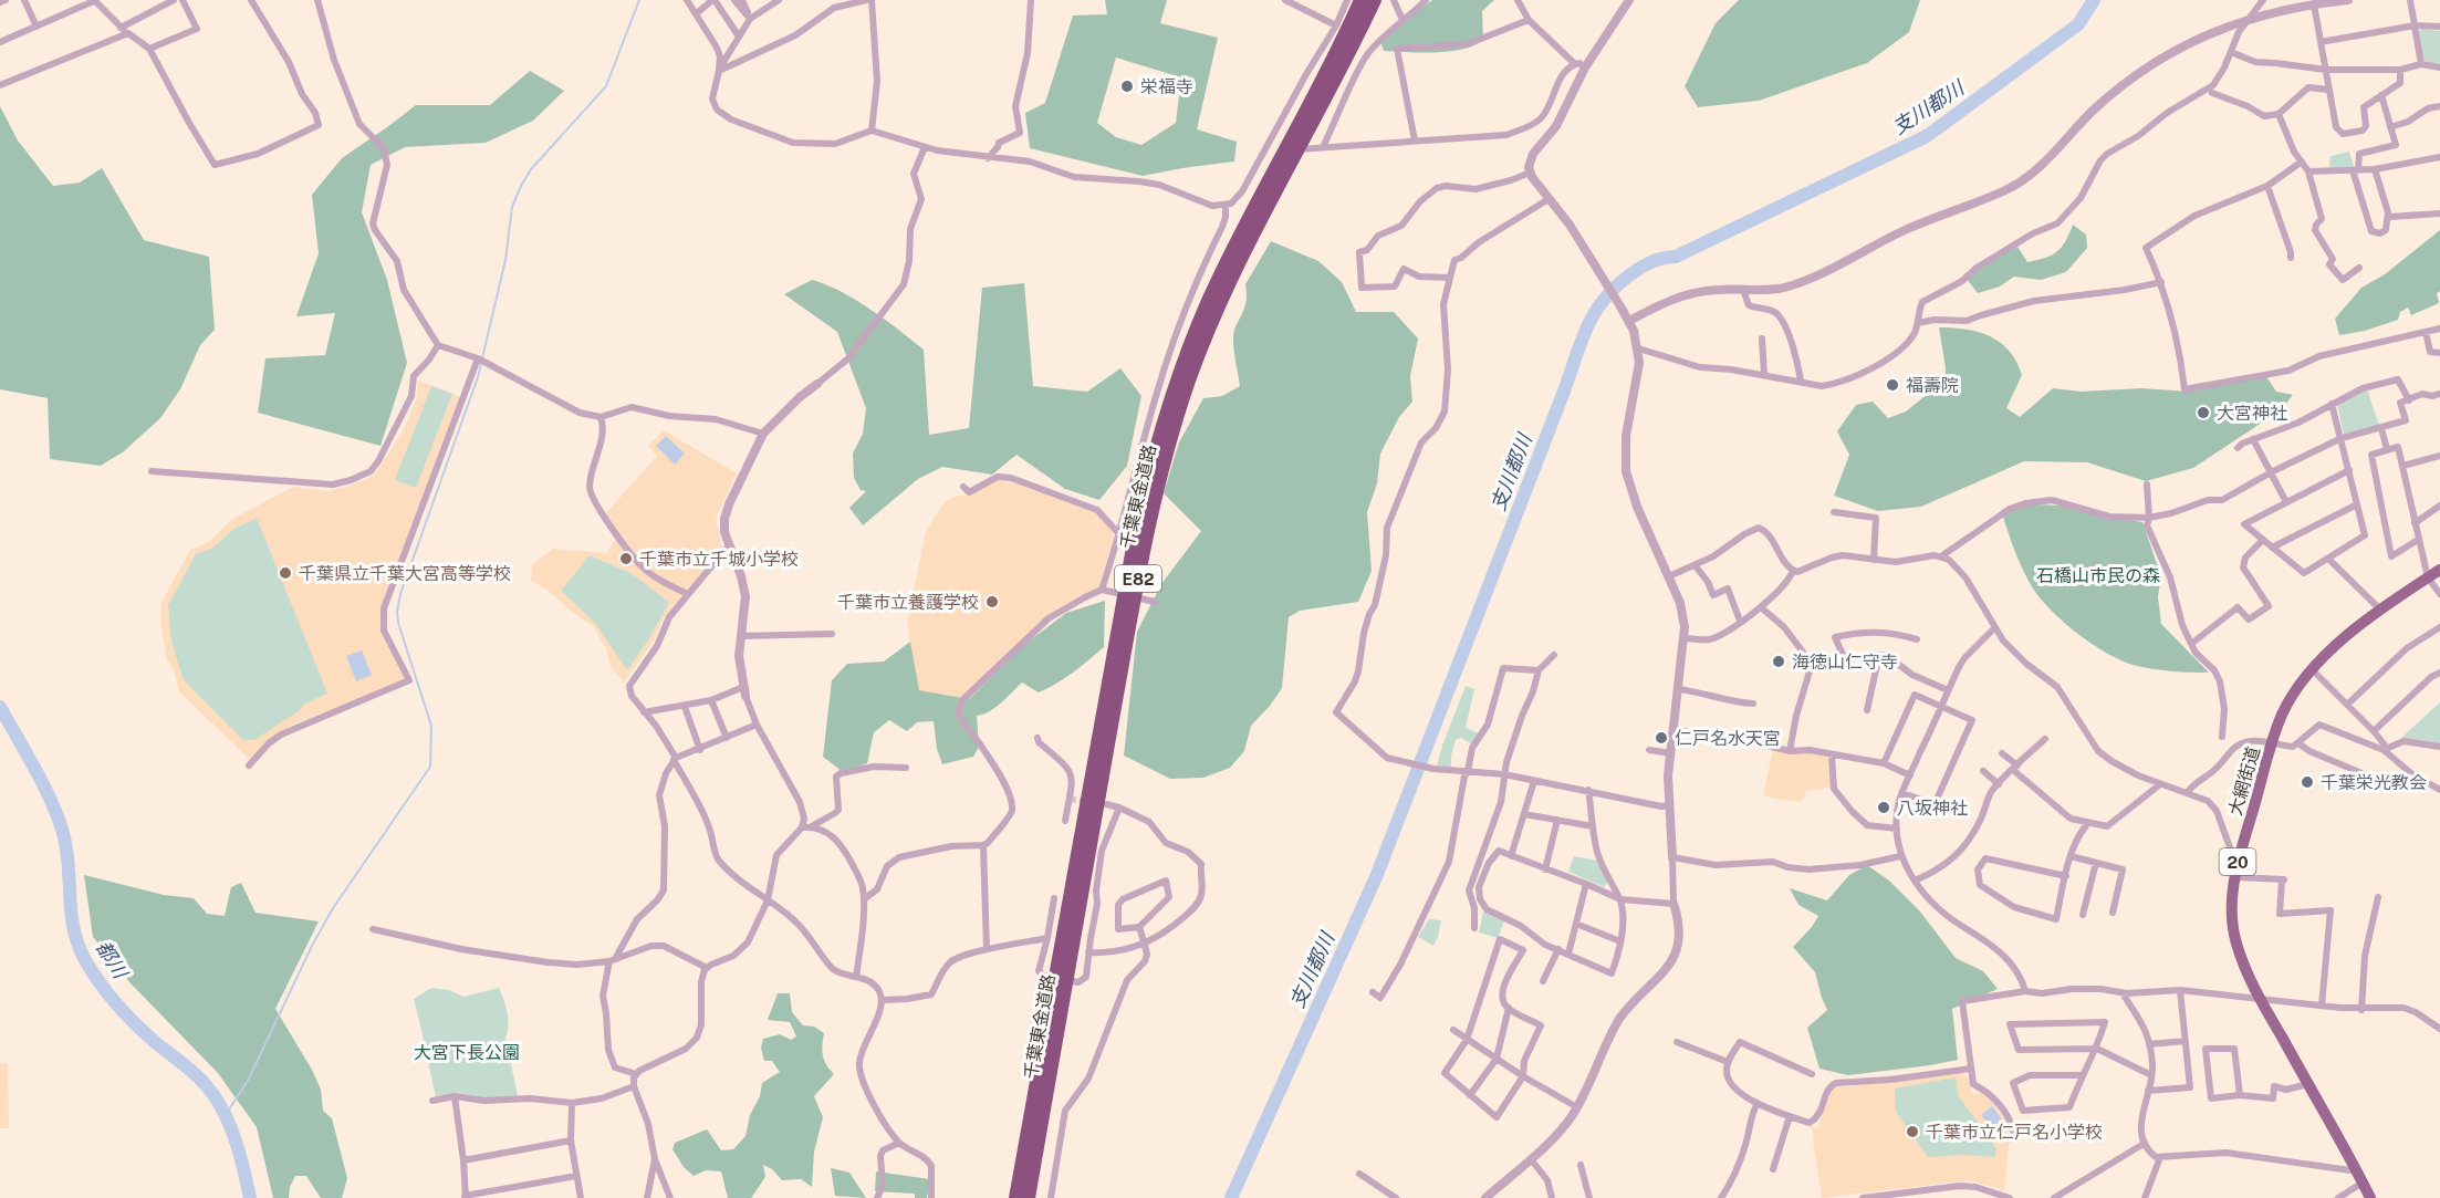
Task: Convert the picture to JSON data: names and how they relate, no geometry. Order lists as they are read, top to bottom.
{
  "streets": {
    "highway": ["千葉東金道路", "E82"],
    "main road": ["大網街道", "20"]
  },
  "water": ["支川都川", "都川"],
  "parks": ["石橋山市民の森", "大宮下長公園"],
  "places": [
    "栄福寺",
    "福壽院",
    "大宮神社",
    "千葉市立千城小学校",
    "千葉県立千葉大宮高等学校",
    "千葉市立養護学校",
    "海徳山仁守寺",
    "仁戸名水天宮",
    "千葉栄光教会",
    "八坂神社",
    "千葉市立仁戸名小学校"
  ]
}
